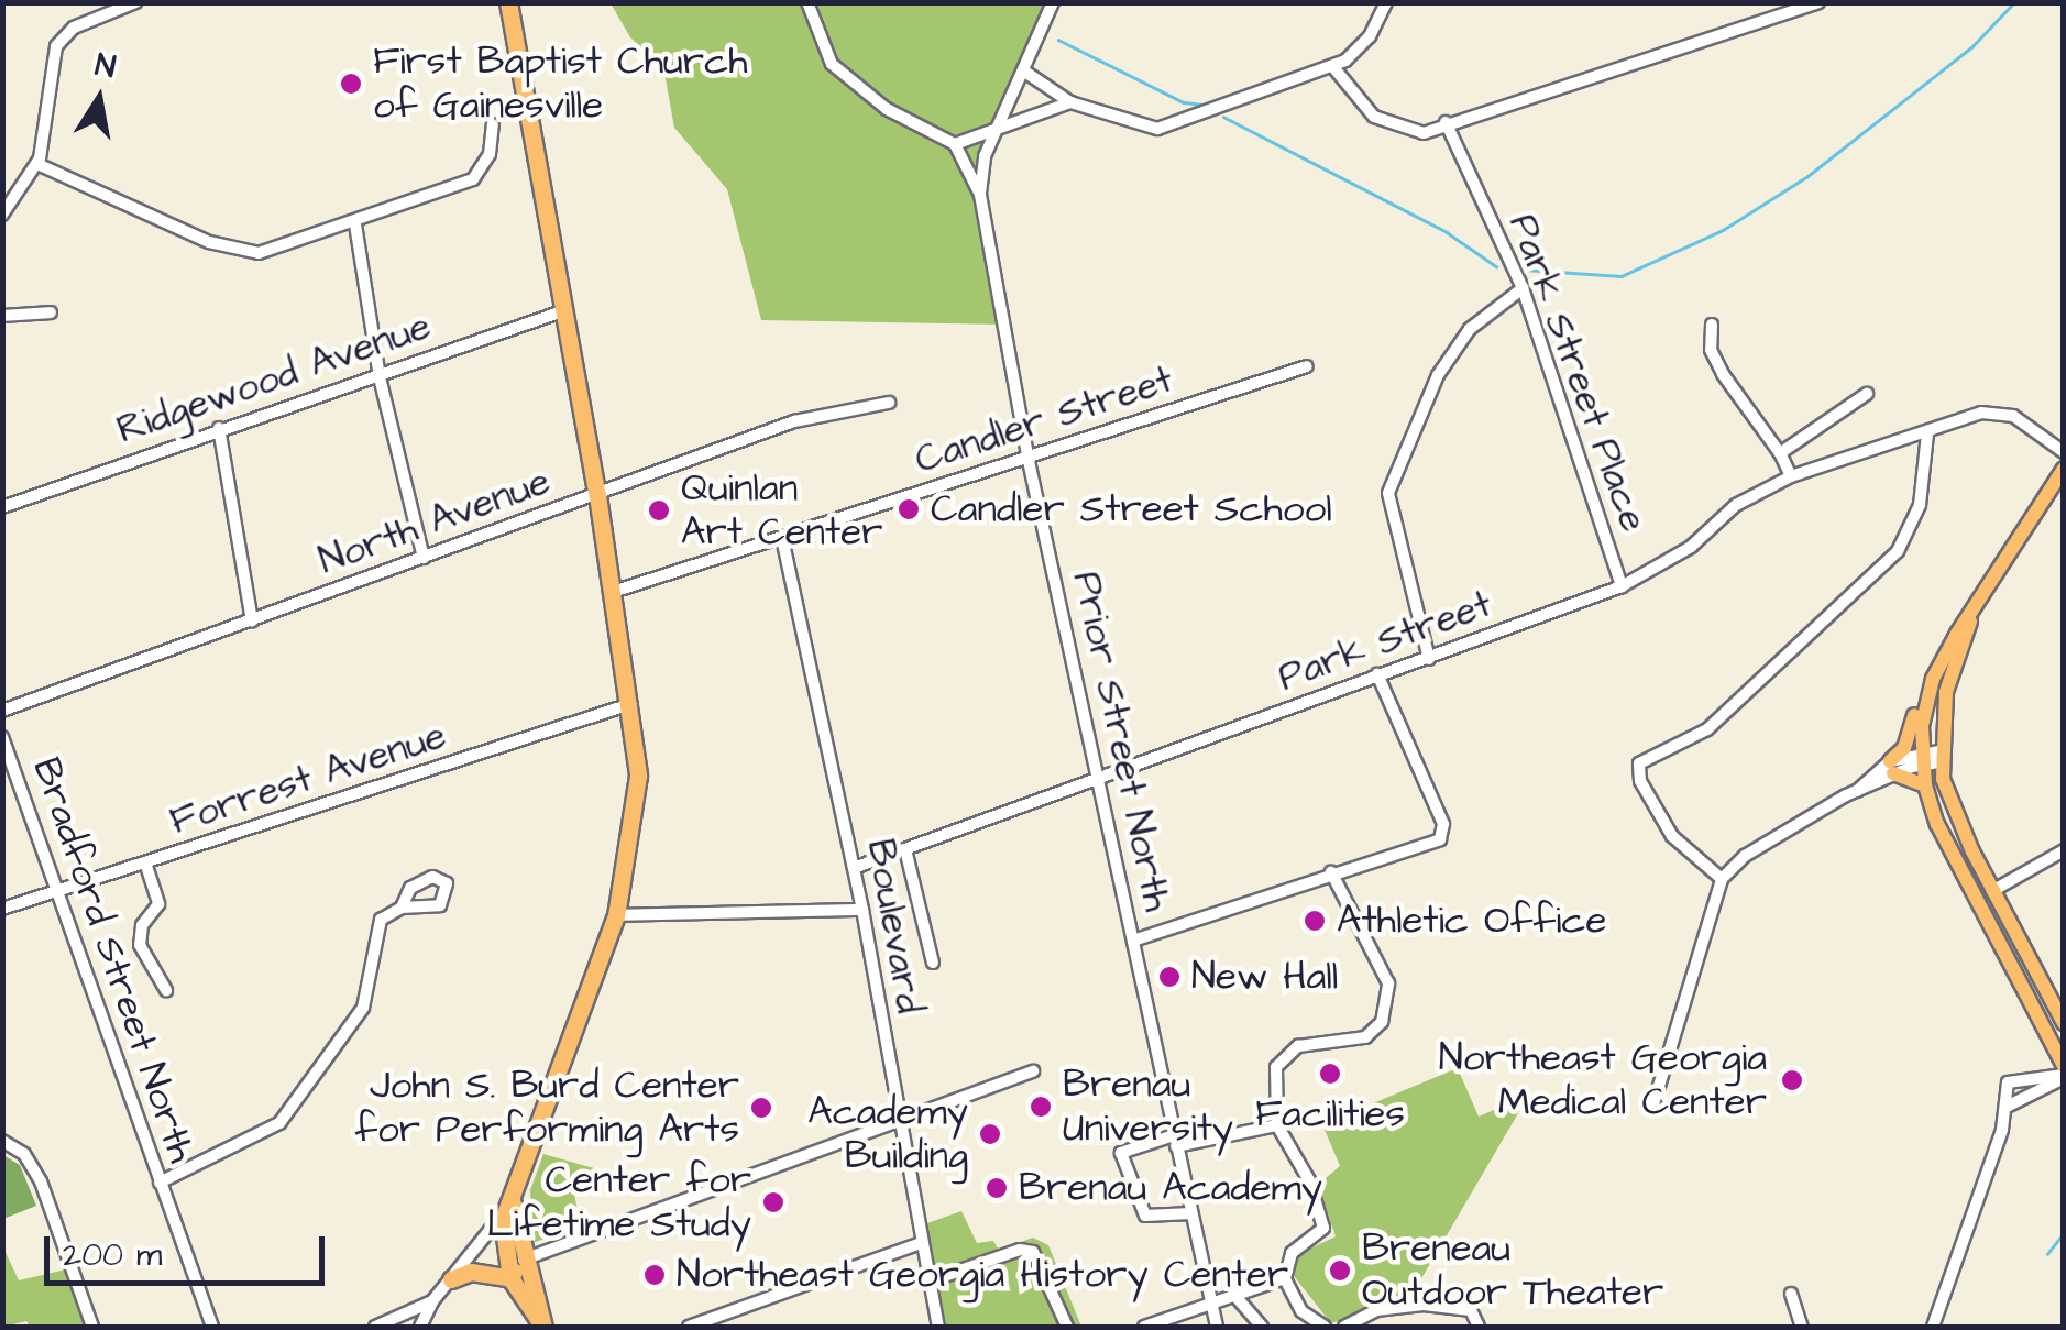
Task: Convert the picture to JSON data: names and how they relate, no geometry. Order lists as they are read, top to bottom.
{
  "streets": {
    "street": [
      "Park Street Place",
      "Ridgewood Avenue",
      "Candler Street",
      "North Avenue",
      "Park Street",
      "Prior Street North",
      "Forrest Avenue",
      "Boulevard",
      "Bradford Street North"
    ]
  },
  "crossings": [
    ["Park Street Place", "Park Street"],
    ["Candler Street", "Prior Street North"],
    ["Candler Street", "Boulevard"],
    ["Park Street", "Prior Street North"],
    ["Park Street", "Boulevard"],
    ["Forrest Avenue", "Bradford Street North"]
  ],
  "places": [
    "First Baptist Church of Gainesville",
    "Candler Street School",
    "Quinlan Art Center",
    "Athletic Office",
    "New Hall",
    "Facilities",
    "Northeast Georgia Medical Center",
    "Brenau University",
    "John S. Burd Center for Performing Arts",
    "Academy Building",
    "Brenau Academy",
    "Center for Lifetime Study",
    "Breneau Outdoor Theater",
    "Northeast Georgia History Center"
  ],
  "scale_bar": "200 m",
  "north": "top"
}
